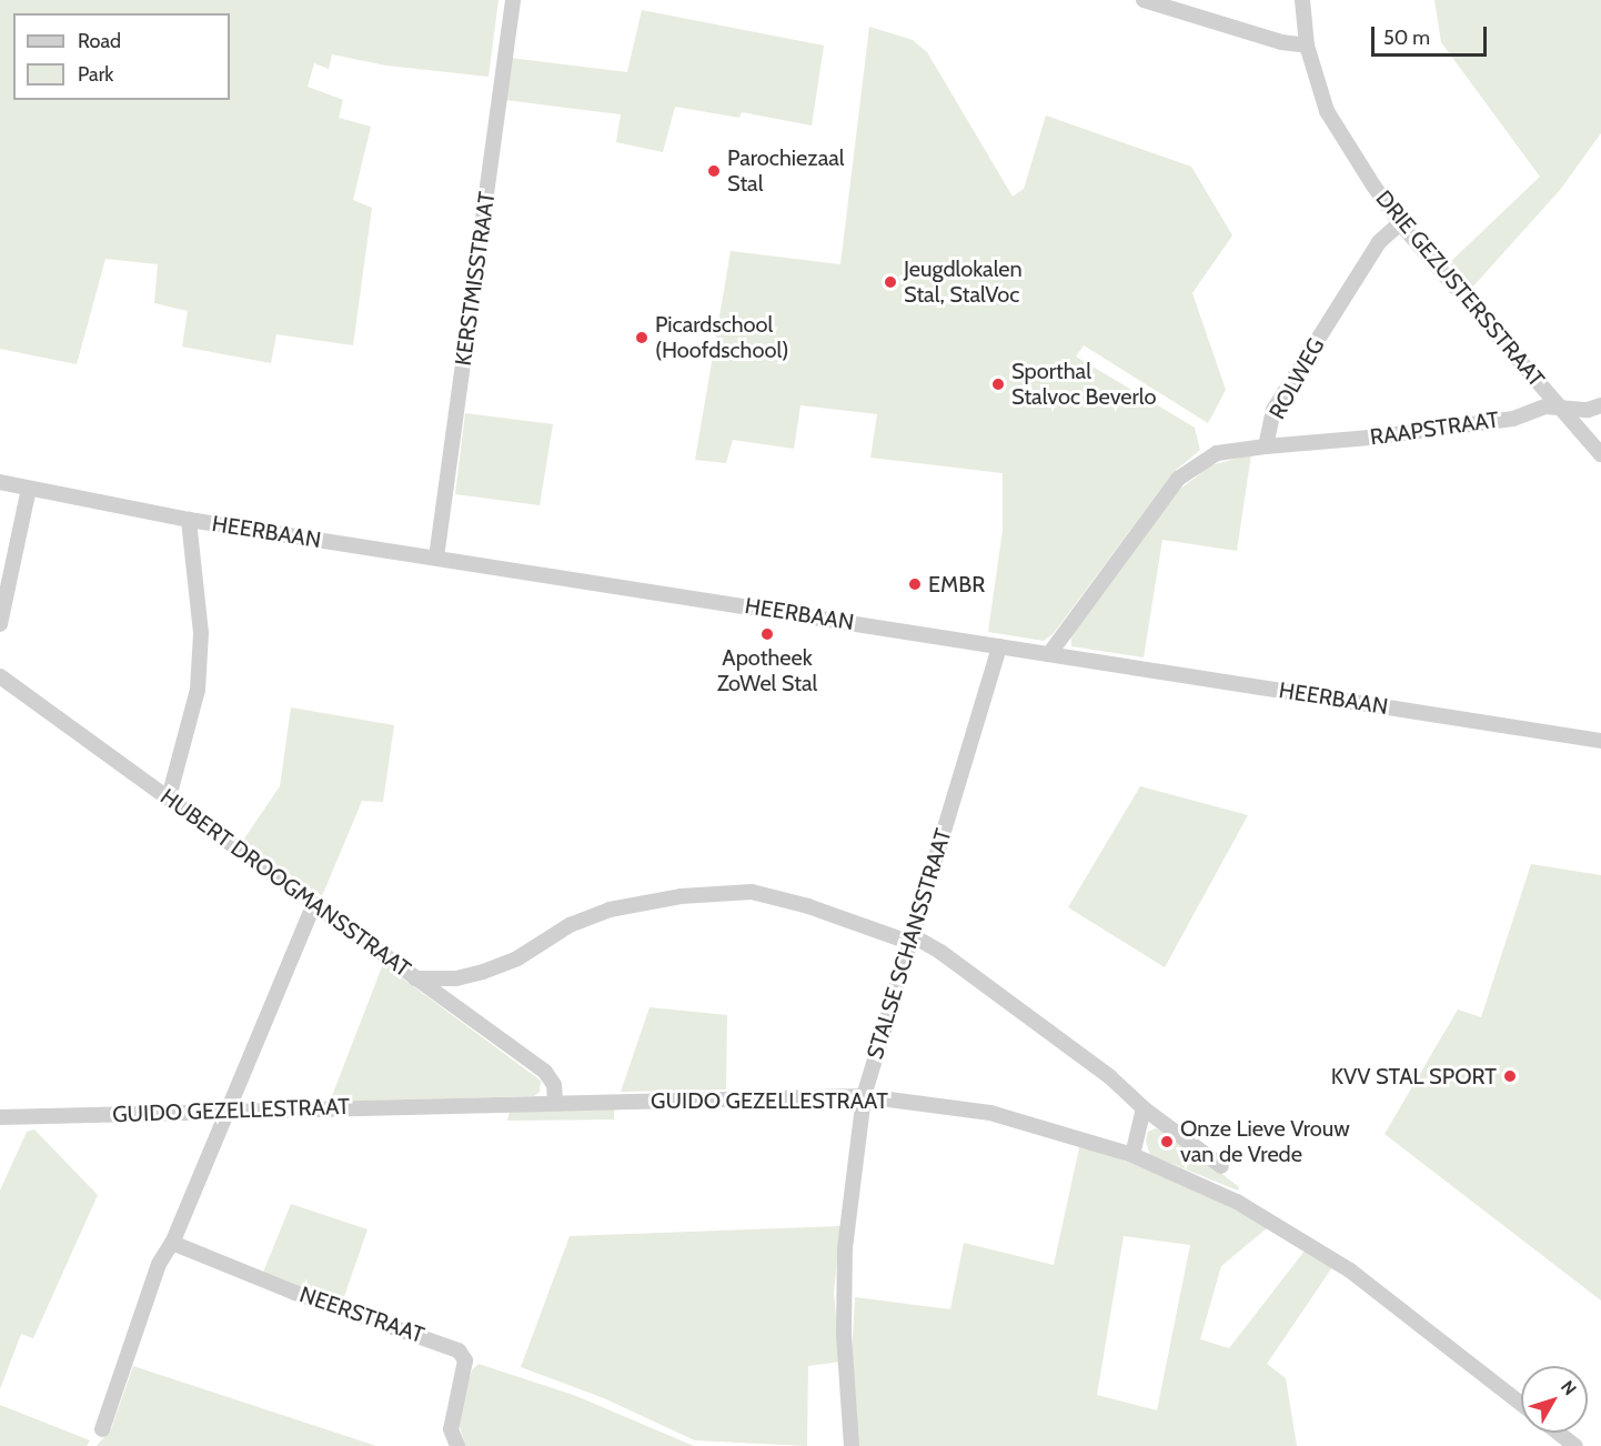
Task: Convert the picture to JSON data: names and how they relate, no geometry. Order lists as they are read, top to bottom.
{
  "streets": {
    "street": [
      "KERSTMISSTRAAT",
      "DRIE GEZUSTERSSTRAAT",
      "ROLWEG",
      "RAAPSTRAAT",
      "HEERBAAN",
      "HUBERT DROOGMANSSTRAAT",
      "STALSE SCHANSSTRAAT",
      "GUIDO GEZELLESTRAAT",
      "NEERSTRAAT"
    ]
  },
  "crossings": [
    ["KERSTMISSTRAAT", "HEERBAAN"],
    ["DRIE GEZUSTERSSTRAAT", "ROLWEG"],
    ["DRIE GEZUSTERSSTRAAT", "RAAPSTRAAT"],
    ["ROLWEG", "RAAPSTRAAT"],
    ["ROLWEG", "HEERBAAN"],
    ["HEERBAAN", "STALSE SCHANSSTRAAT"],
    ["HUBERT DROOGMANSSTRAAT", "GUIDO GEZELLESTRAAT"],
    ["STALSE SCHANSSTRAAT", "GUIDO GEZELLESTRAAT"]
  ],
  "places": [
    "Parochiezaal Stal",
    "Jeugdlokalen Stal, StalVoc",
    "Picardschool (Hoofdschool)",
    "Sporthal Stalvoc Beverlo",
    "EMBR",
    "Apotheek ZoWel Stal",
    "KVV STAL SPORT",
    "Onze Lieve Vrouw van de Vrede"
  ],
  "legend": ["Road", "Park"],
  "scale_bar": "50 m",
  "north": "top right"
}
